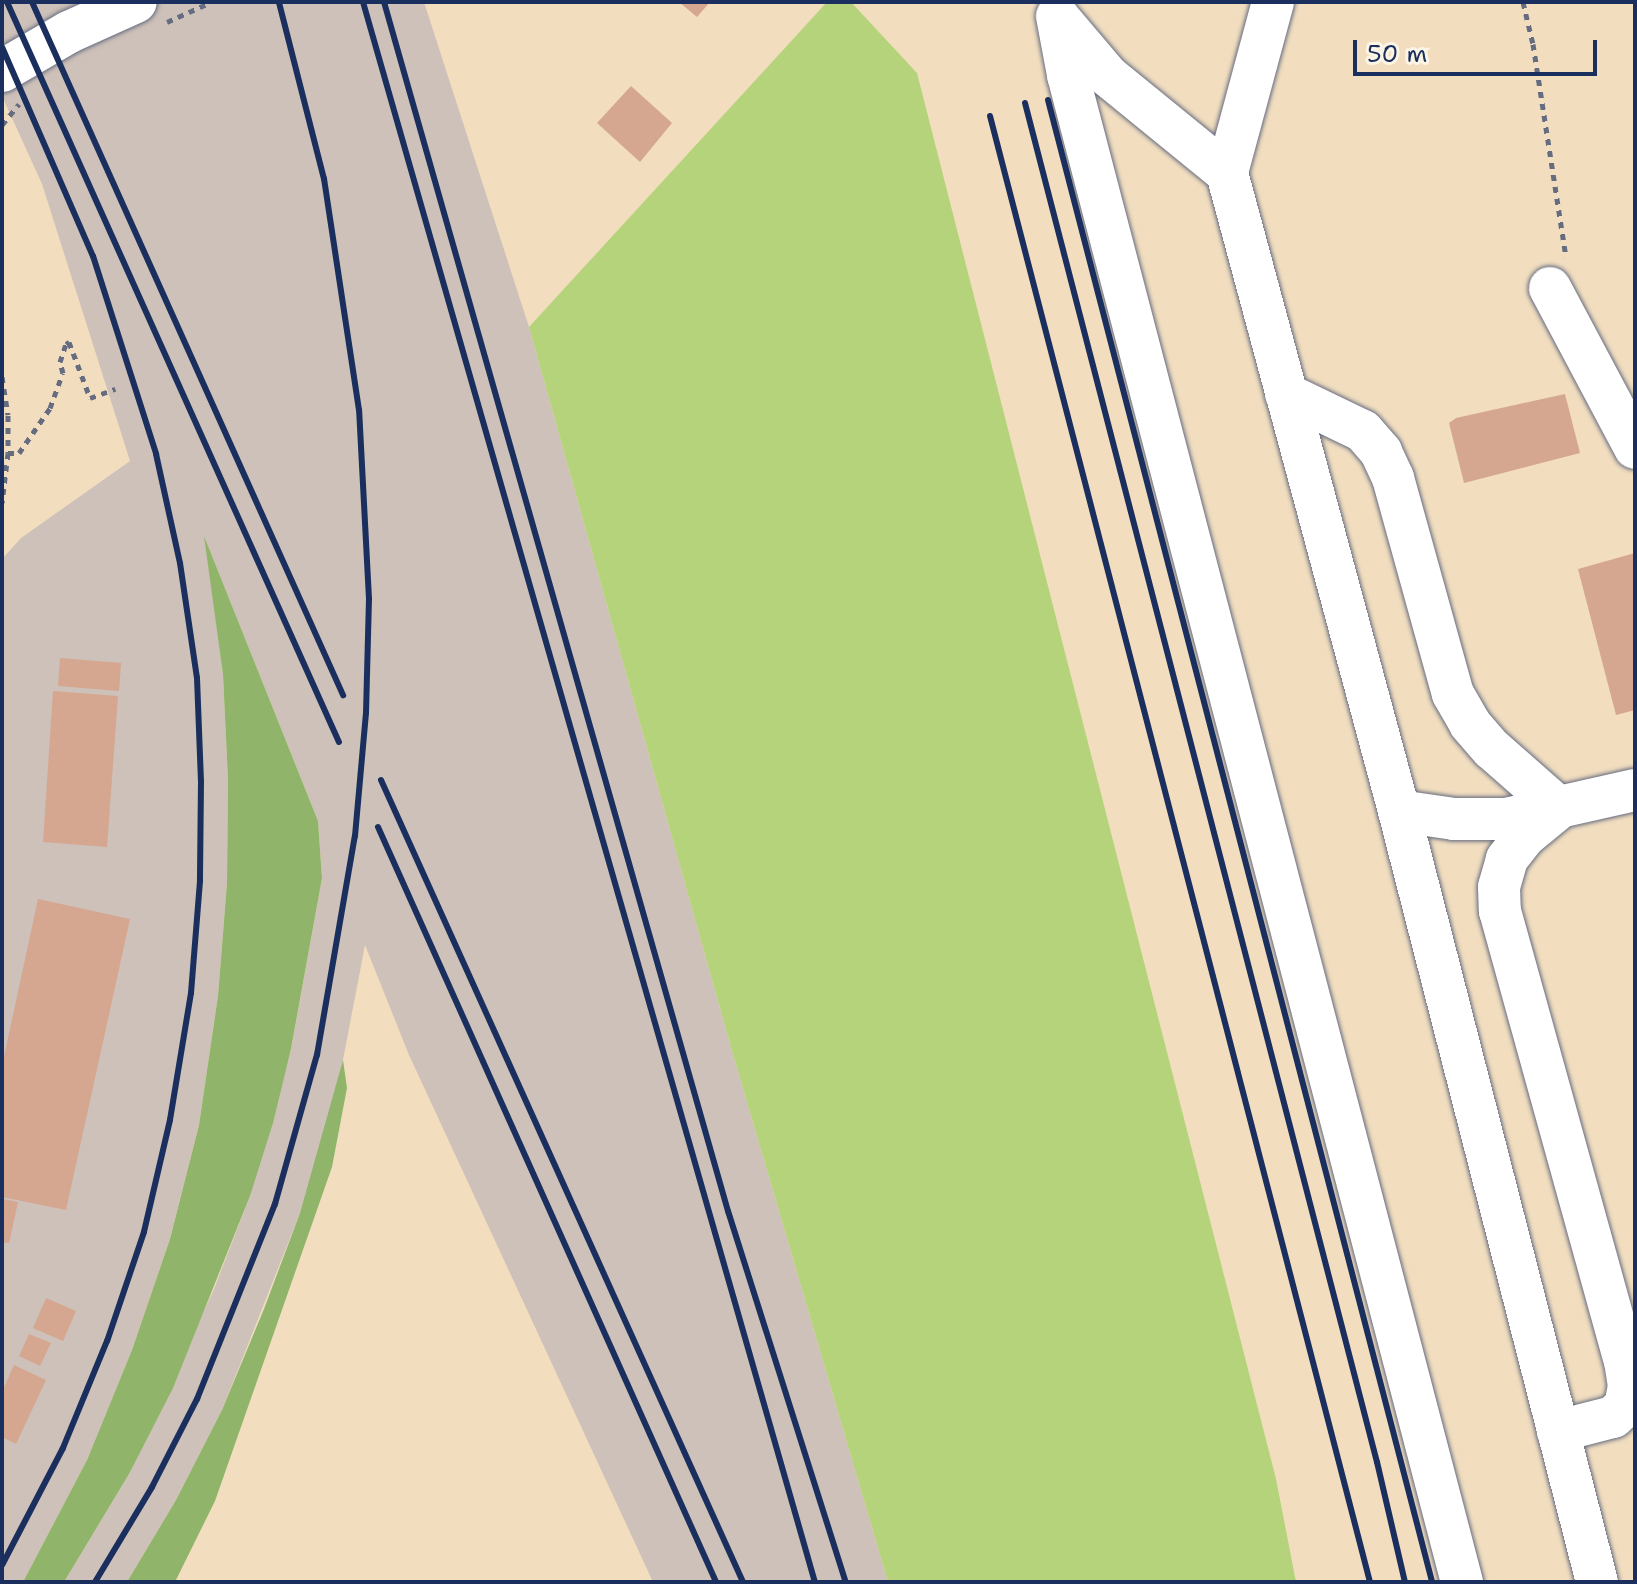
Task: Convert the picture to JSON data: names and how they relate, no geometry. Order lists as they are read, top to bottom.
{
  "scale_bar": "50 m"
}
